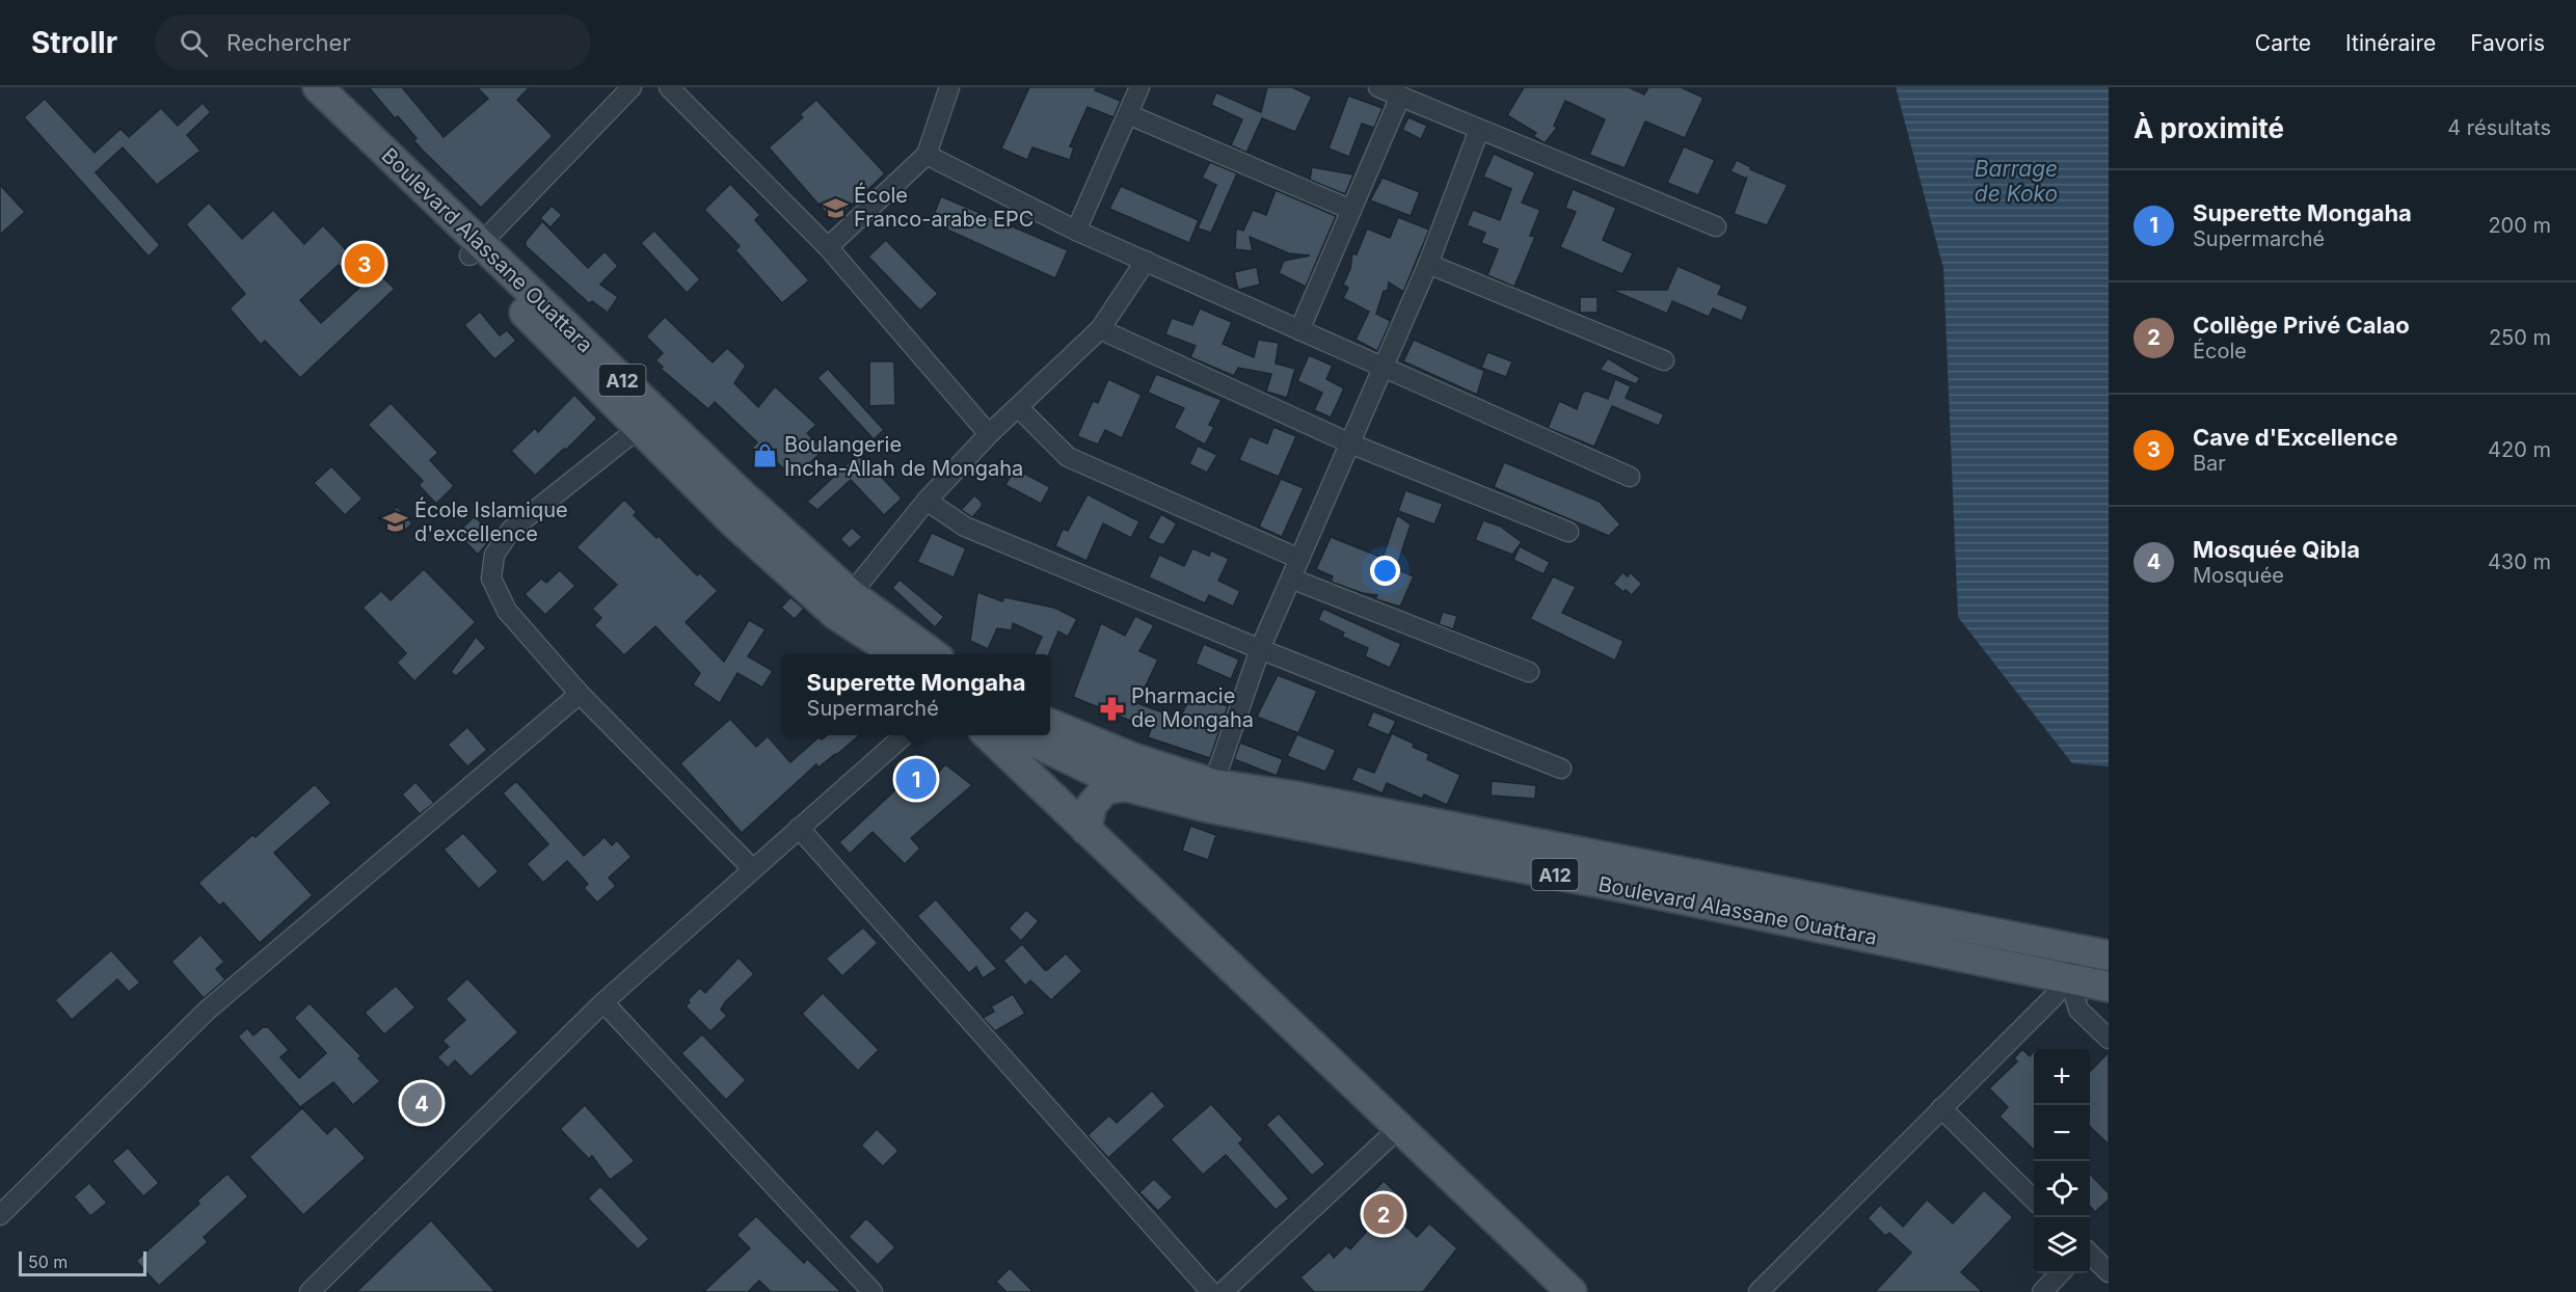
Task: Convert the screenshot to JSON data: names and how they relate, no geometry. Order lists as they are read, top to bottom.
{
  "streets": {
    "main road": ["Boulevard Alassane Ouattara", "A12"]
  },
  "water": ["Barrage de Koko"],
  "places": {
    "school or university": ["École Franco-arabe EPC", "École Islamique d'excellence"],
    "shop": ["Boulangerie Incha-Allah de Mongaha"],
    "pharmacy": ["Pharmacie de Mongaha"]
  },
  "scale_bar": "50 m",
  "page": {
    "header": "Strollr",
    "search": "Rechercher",
    "nav": ["Carte", "Itinéraire", "Favoris"],
    "heading": ["À proximité", "4 résultats"],
    "list": [
      {
        "mark": "1",
        "name": "Superette Mongaha",
        "note": "Supermarché",
        "value": "200 m"
      },
      {
        "mark": "2",
        "name": "Collège Privé Calao",
        "note": "École",
        "value": "250 m"
      },
      {
        "mark": "3",
        "name": "Cave d'Excellence",
        "note": "Bar",
        "value": "420 m"
      },
      {
        "mark": "4",
        "name": "Mosquée Qibla",
        "note": "Mosquée",
        "value": "430 m"
      }
    ],
    "pins": [
      "3",
      "1",
      "4",
      "2"
    ],
    "popup": ["Superette Mongaha", "Supermarché"],
    "map_buttons": ["+", "−"],
    "scale": "50 m"
  }
}
